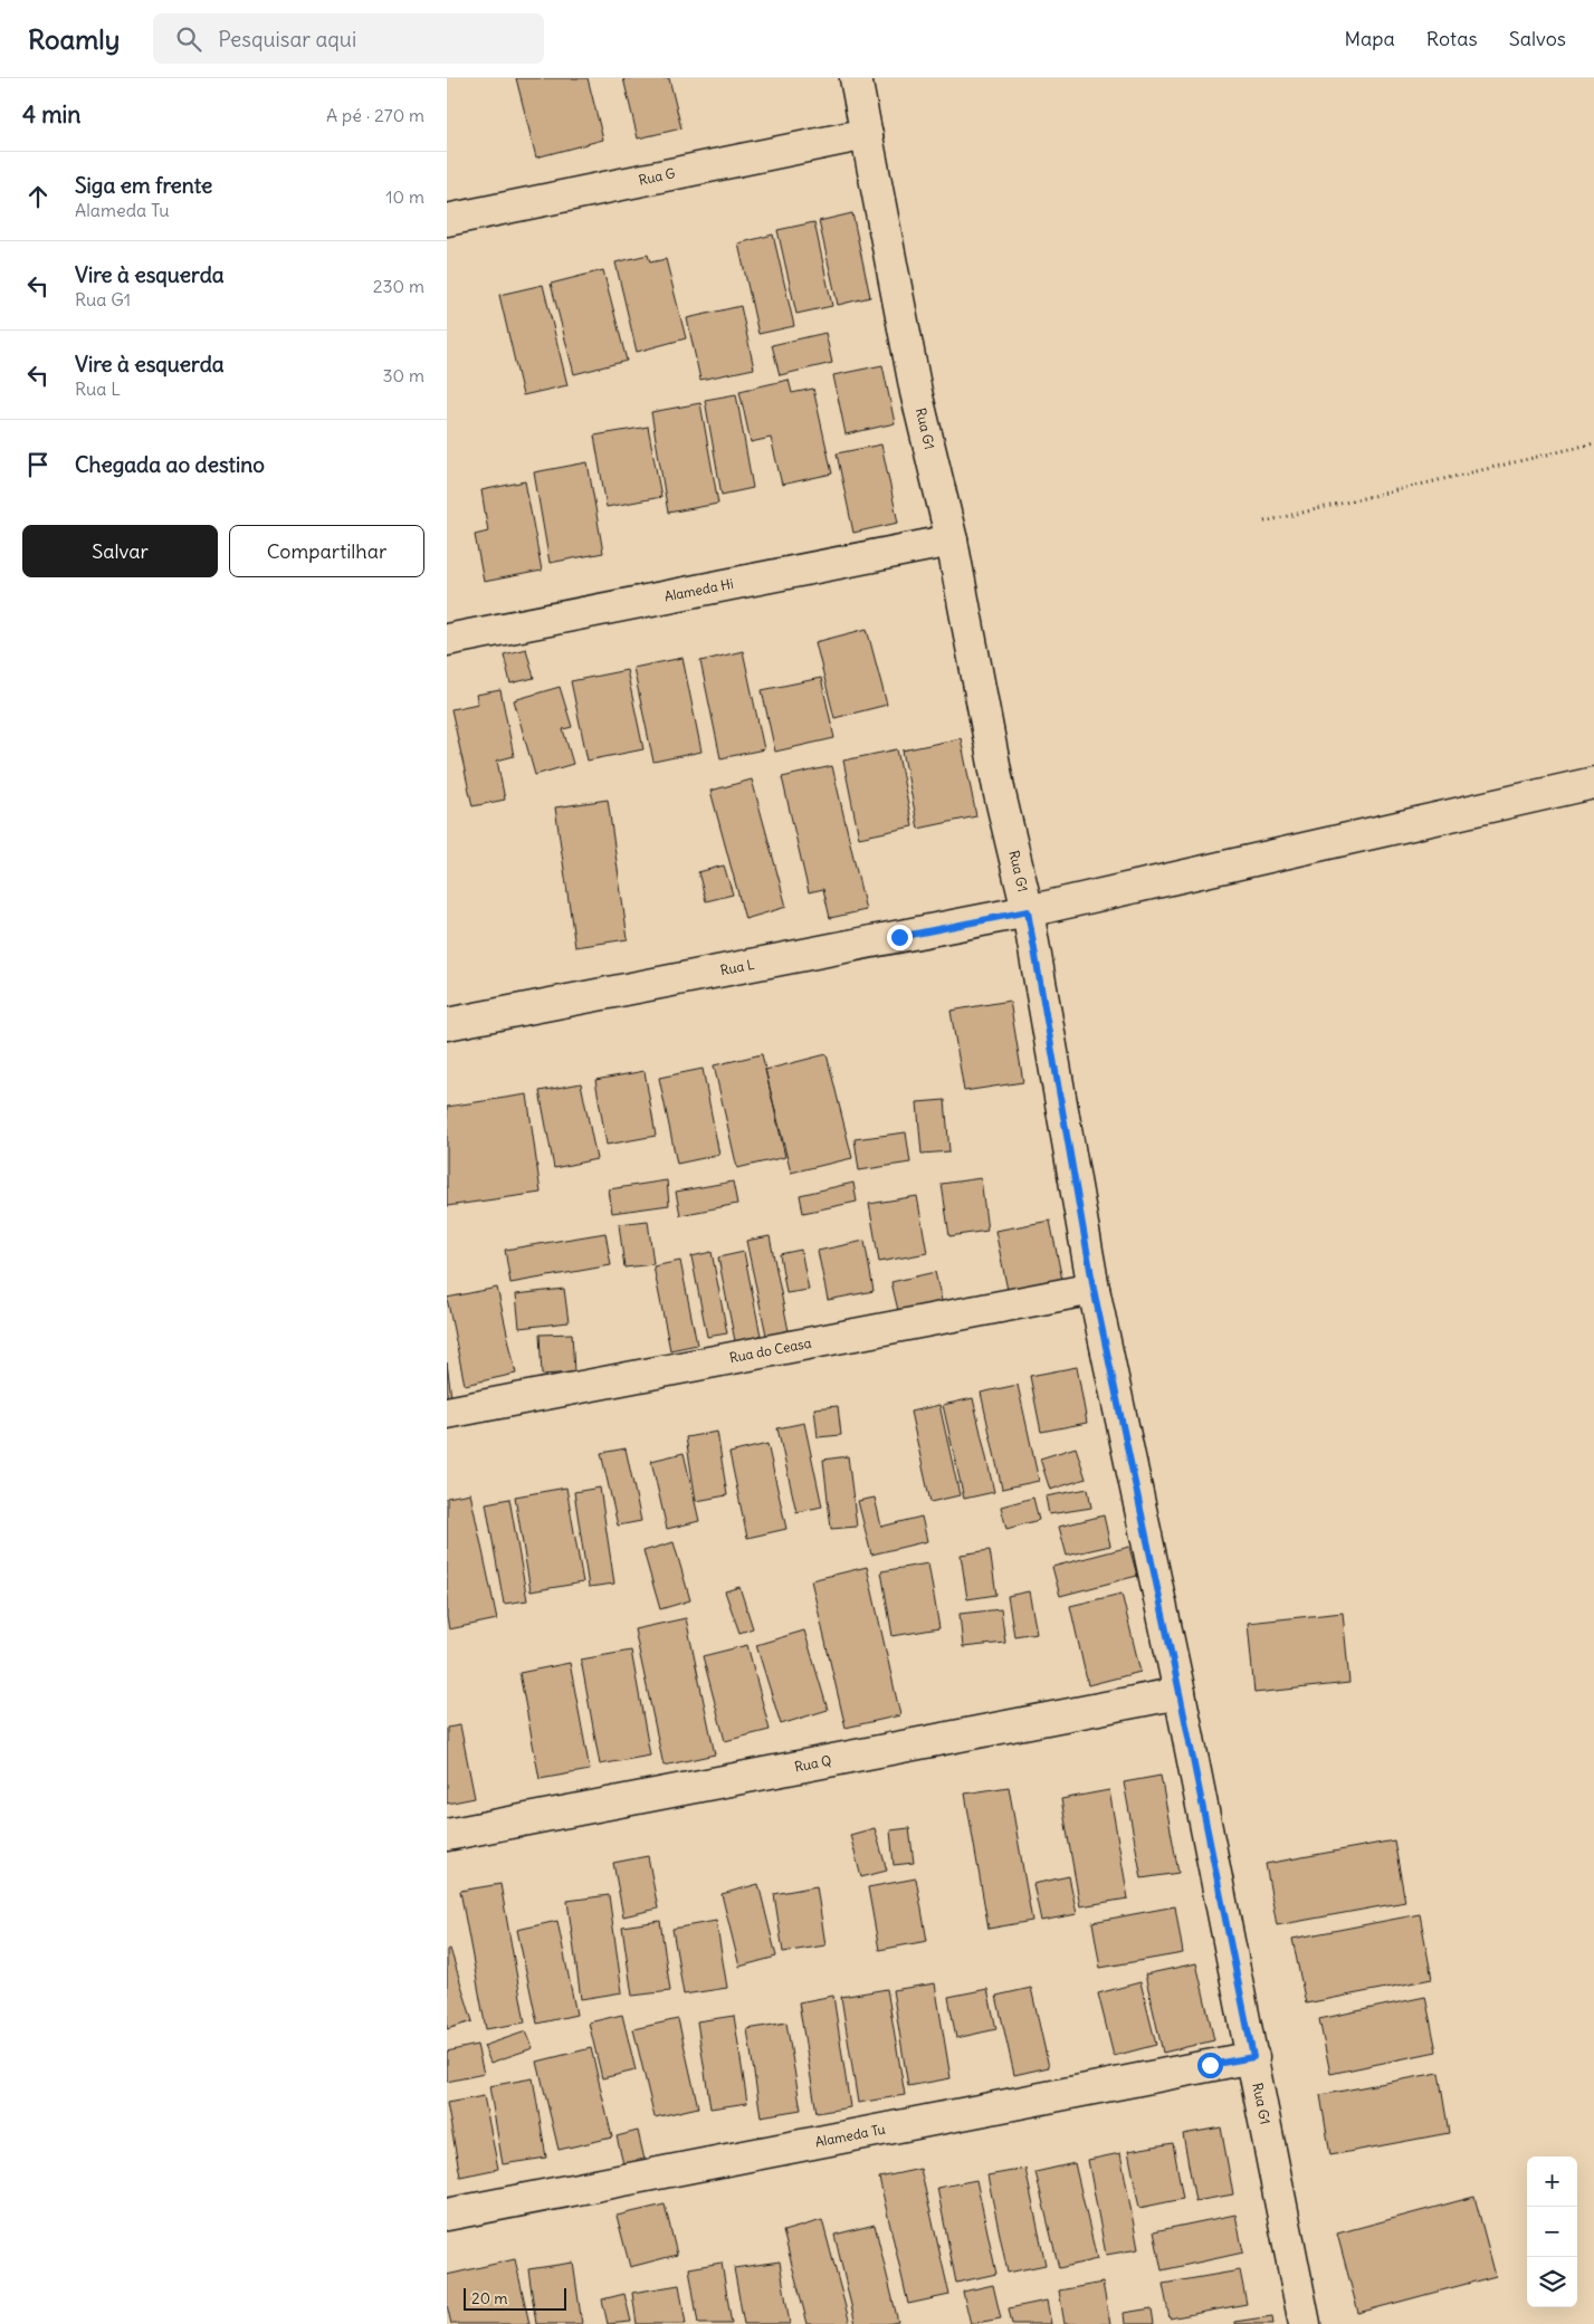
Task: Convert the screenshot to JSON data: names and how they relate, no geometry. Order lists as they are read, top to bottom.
{
  "streets": {
    "street": [
      "Rua G",
      "Rua G1",
      "Alameda Hi",
      "Rua L",
      "Rua do Ceasa",
      "Rua Q",
      "Alameda Tu"
    ]
  },
  "crossings": [
    ["Rua G", "Rua G1"],
    ["Rua G1", "Alameda Hi"],
    ["Rua G1", "Rua L"],
    ["Rua G1", "Rua do Ceasa"],
    ["Rua G1", "Rua Q"],
    ["Rua G1", "Alameda Tu"]
  ],
  "scale_bar": "20 m",
  "page": {
    "header": "Roamly",
    "search": "Pesquisar aqui",
    "nav": ["Mapa", "Rotas", "Salvos"],
    "heading": ["4 min", "A pé · 270 m"],
    "list": [
      ["Siga em frente", "Alameda Tu", "10 m"],
      ["Vire à esquerda", "Rua G1", "230 m"],
      ["Vire à esquerda", "Rua L", "30 m"],
      "Chegada ao destino"
    ],
    "buttons": ["Salvar", "Compartilhar"],
    "map_buttons": ["+", "−"],
    "scale": "20 m"
  }
}
